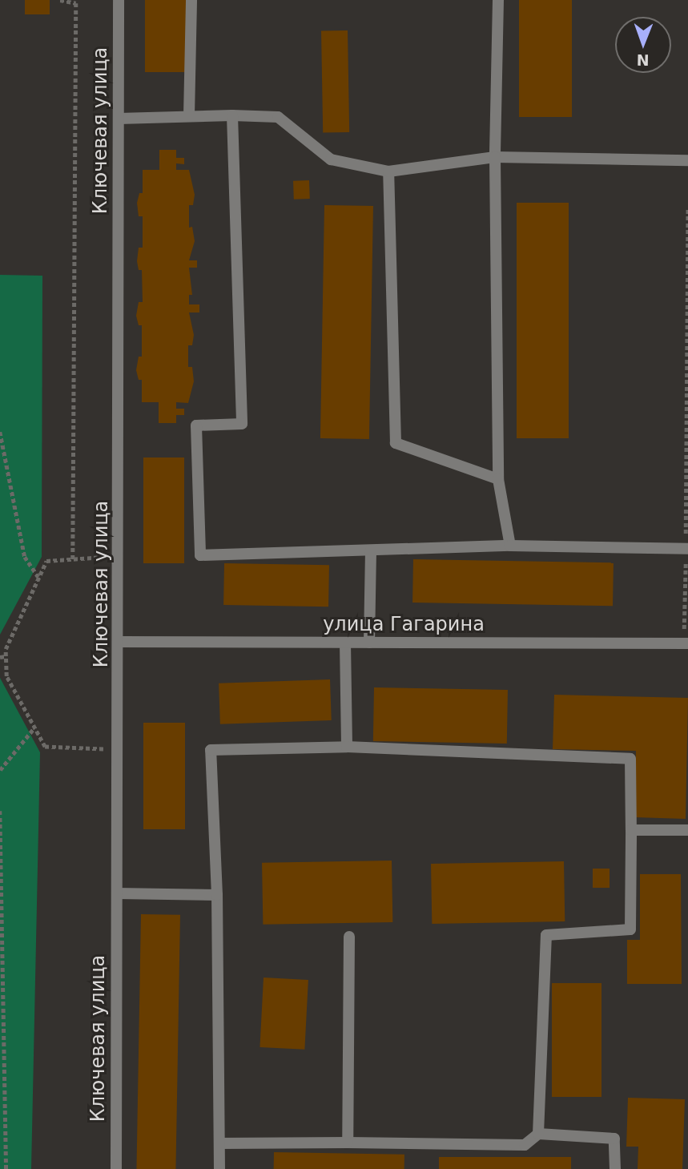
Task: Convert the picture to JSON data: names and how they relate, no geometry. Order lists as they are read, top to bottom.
{
  "streets": {
    "street": ["Ключевая улица", "улица Гагарина"]
  },
  "crossings": [
    ["Ключевая улица", "улица Гагарина"]
  ],
  "north": "bottom"
}
